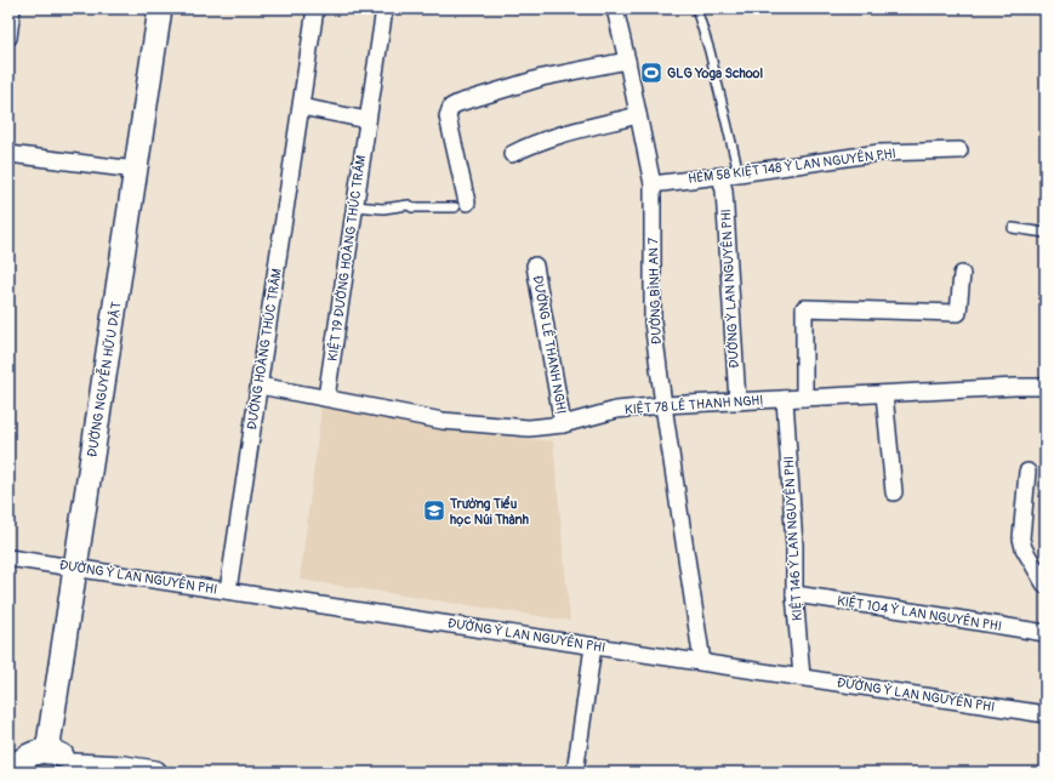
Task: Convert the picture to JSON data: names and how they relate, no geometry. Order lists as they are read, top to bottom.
{
  "streets": {
    "street": [
      "HẺM 58 KIỆT 148 Ỷ LAN NGUYÊN PHI",
      "KIỆT 19 ĐƯỜNG HOÀNG THÚC TRÂM",
      "ĐƯỜNG Ỷ LAN NGUYÊN PHI",
      "ĐƯỜNG BÌNH AN 7",
      "ĐƯỜNG LÊ THANH NGHỊ",
      "ĐƯỜNG HOÀNG THÚC TRÂM",
      "ĐƯỜNG NGUYỄN HỮU DẬT",
      "KIỆT 78 LÊ THANH NGHỊ",
      "KIỆT 146 Ỷ LAN NGUYÊN PHI",
      "KIỆT 104 Ỷ LAN NGUYÊN PHI"
    ]
  },
  "crossings": [
    ["HẺM 58 KIỆT 148 Ỷ LAN NGUYÊN PHI", "ĐƯỜNG Ỷ LAN NGUYÊN PHI"],
    ["HẺM 58 KIỆT 148 Ỷ LAN NGUYÊN PHI", "ĐƯỜNG BÌNH AN 7"],
    ["KIỆT 19 ĐƯỜNG HOÀNG THÚC TRÂM", "KIỆT 78 LÊ THANH NGHỊ"],
    ["ĐƯỜNG Ỷ LAN NGUYÊN PHI", "ĐƯỜNG BÌNH AN 7"],
    ["ĐƯỜNG Ỷ LAN NGUYÊN PHI", "ĐƯỜNG HOÀNG THÚC TRÂM"],
    ["ĐƯỜNG Ỷ LAN NGUYÊN PHI", "ĐƯỜNG NGUYỄN HỮU DẬT"],
    ["ĐƯỜNG Ỷ LAN NGUYÊN PHI", "KIỆT 78 LÊ THANH NGHỊ"],
    ["ĐƯỜNG Ỷ LAN NGUYÊN PHI", "KIỆT 146 Ỷ LAN NGUYÊN PHI"],
    ["ĐƯỜNG BÌNH AN 7", "KIỆT 78 LÊ THANH NGHỊ"],
    ["ĐƯỜNG LÊ THANH NGHỊ", "KIỆT 78 LÊ THANH NGHỊ"],
    ["ĐƯỜNG HOÀNG THÚC TRÂM", "KIỆT 78 LÊ THANH NGHỊ"],
    ["KIỆT 78 LÊ THANH NGHỊ", "KIỆT 146 Ỷ LAN NGUYÊN PHI"],
    ["KIỆT 146 Ỷ LAN NGUYÊN PHI", "KIỆT 104 Ỷ LAN NGUYÊN PHI"]
  ],
  "places": {
    "sports": ["GLG Yoga School"],
    "school or university": ["Trường Tiểu học Núi Thành"]
  }
}
